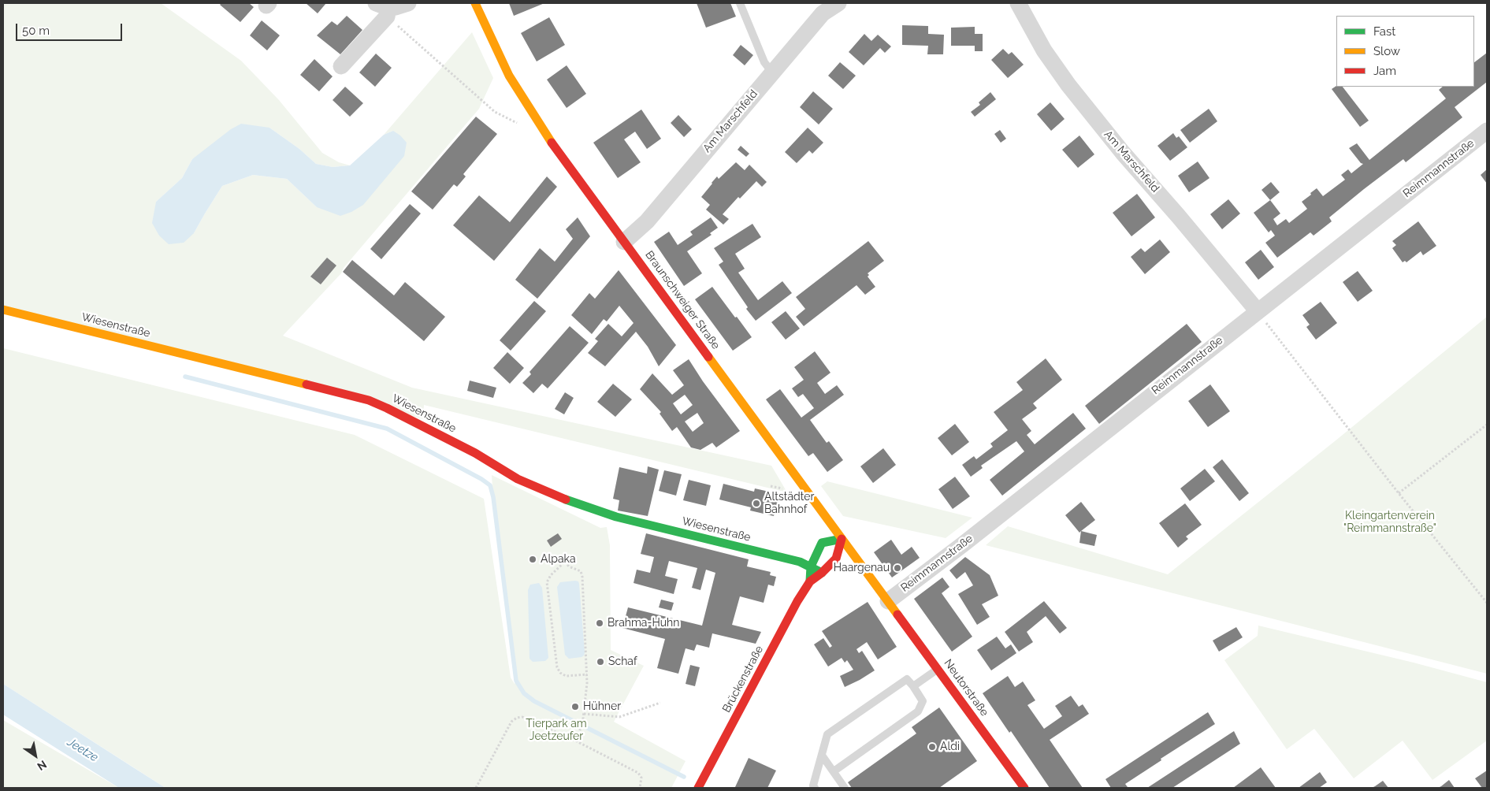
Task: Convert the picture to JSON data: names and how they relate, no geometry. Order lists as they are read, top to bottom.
{
  "streets": {
    "street": [
      "Am Marschfeld",
      "Reimmannstraße",
      "Braunschweiger Straße",
      "Wiesenstraße",
      "Brückenstraße",
      "Neutorstraße"
    ]
  },
  "crossings": [
    ["Am Marschfeld", "Reimmannstraße"],
    ["Am Marschfeld", "Braunschweiger Straße"],
    ["Reimmannstraße", "Braunschweiger Straße"],
    ["Reimmannstraße", "Neutorstraße"],
    ["Braunschweiger Straße", "Brückenstraße"],
    ["Braunschweiger Straße", "Neutorstraße"],
    ["Wiesenstraße", "Brückenstraße"]
  ],
  "water": ["Jeetze"],
  "parks": ["Kleingartenverein \"Reimmannstraße\"", "Tierpark am Jeetzeufer"],
  "places": [
    "Altstädter Bahnhof",
    "Alpaka",
    "Haargenau",
    "Brahma-Huhn",
    "Schaf",
    "Hühner",
    "Aldi"
  ],
  "legend": ["Fast", "Slow", "Jam"],
  "scale_bar": "50 m",
  "north": "bottom right"
}
